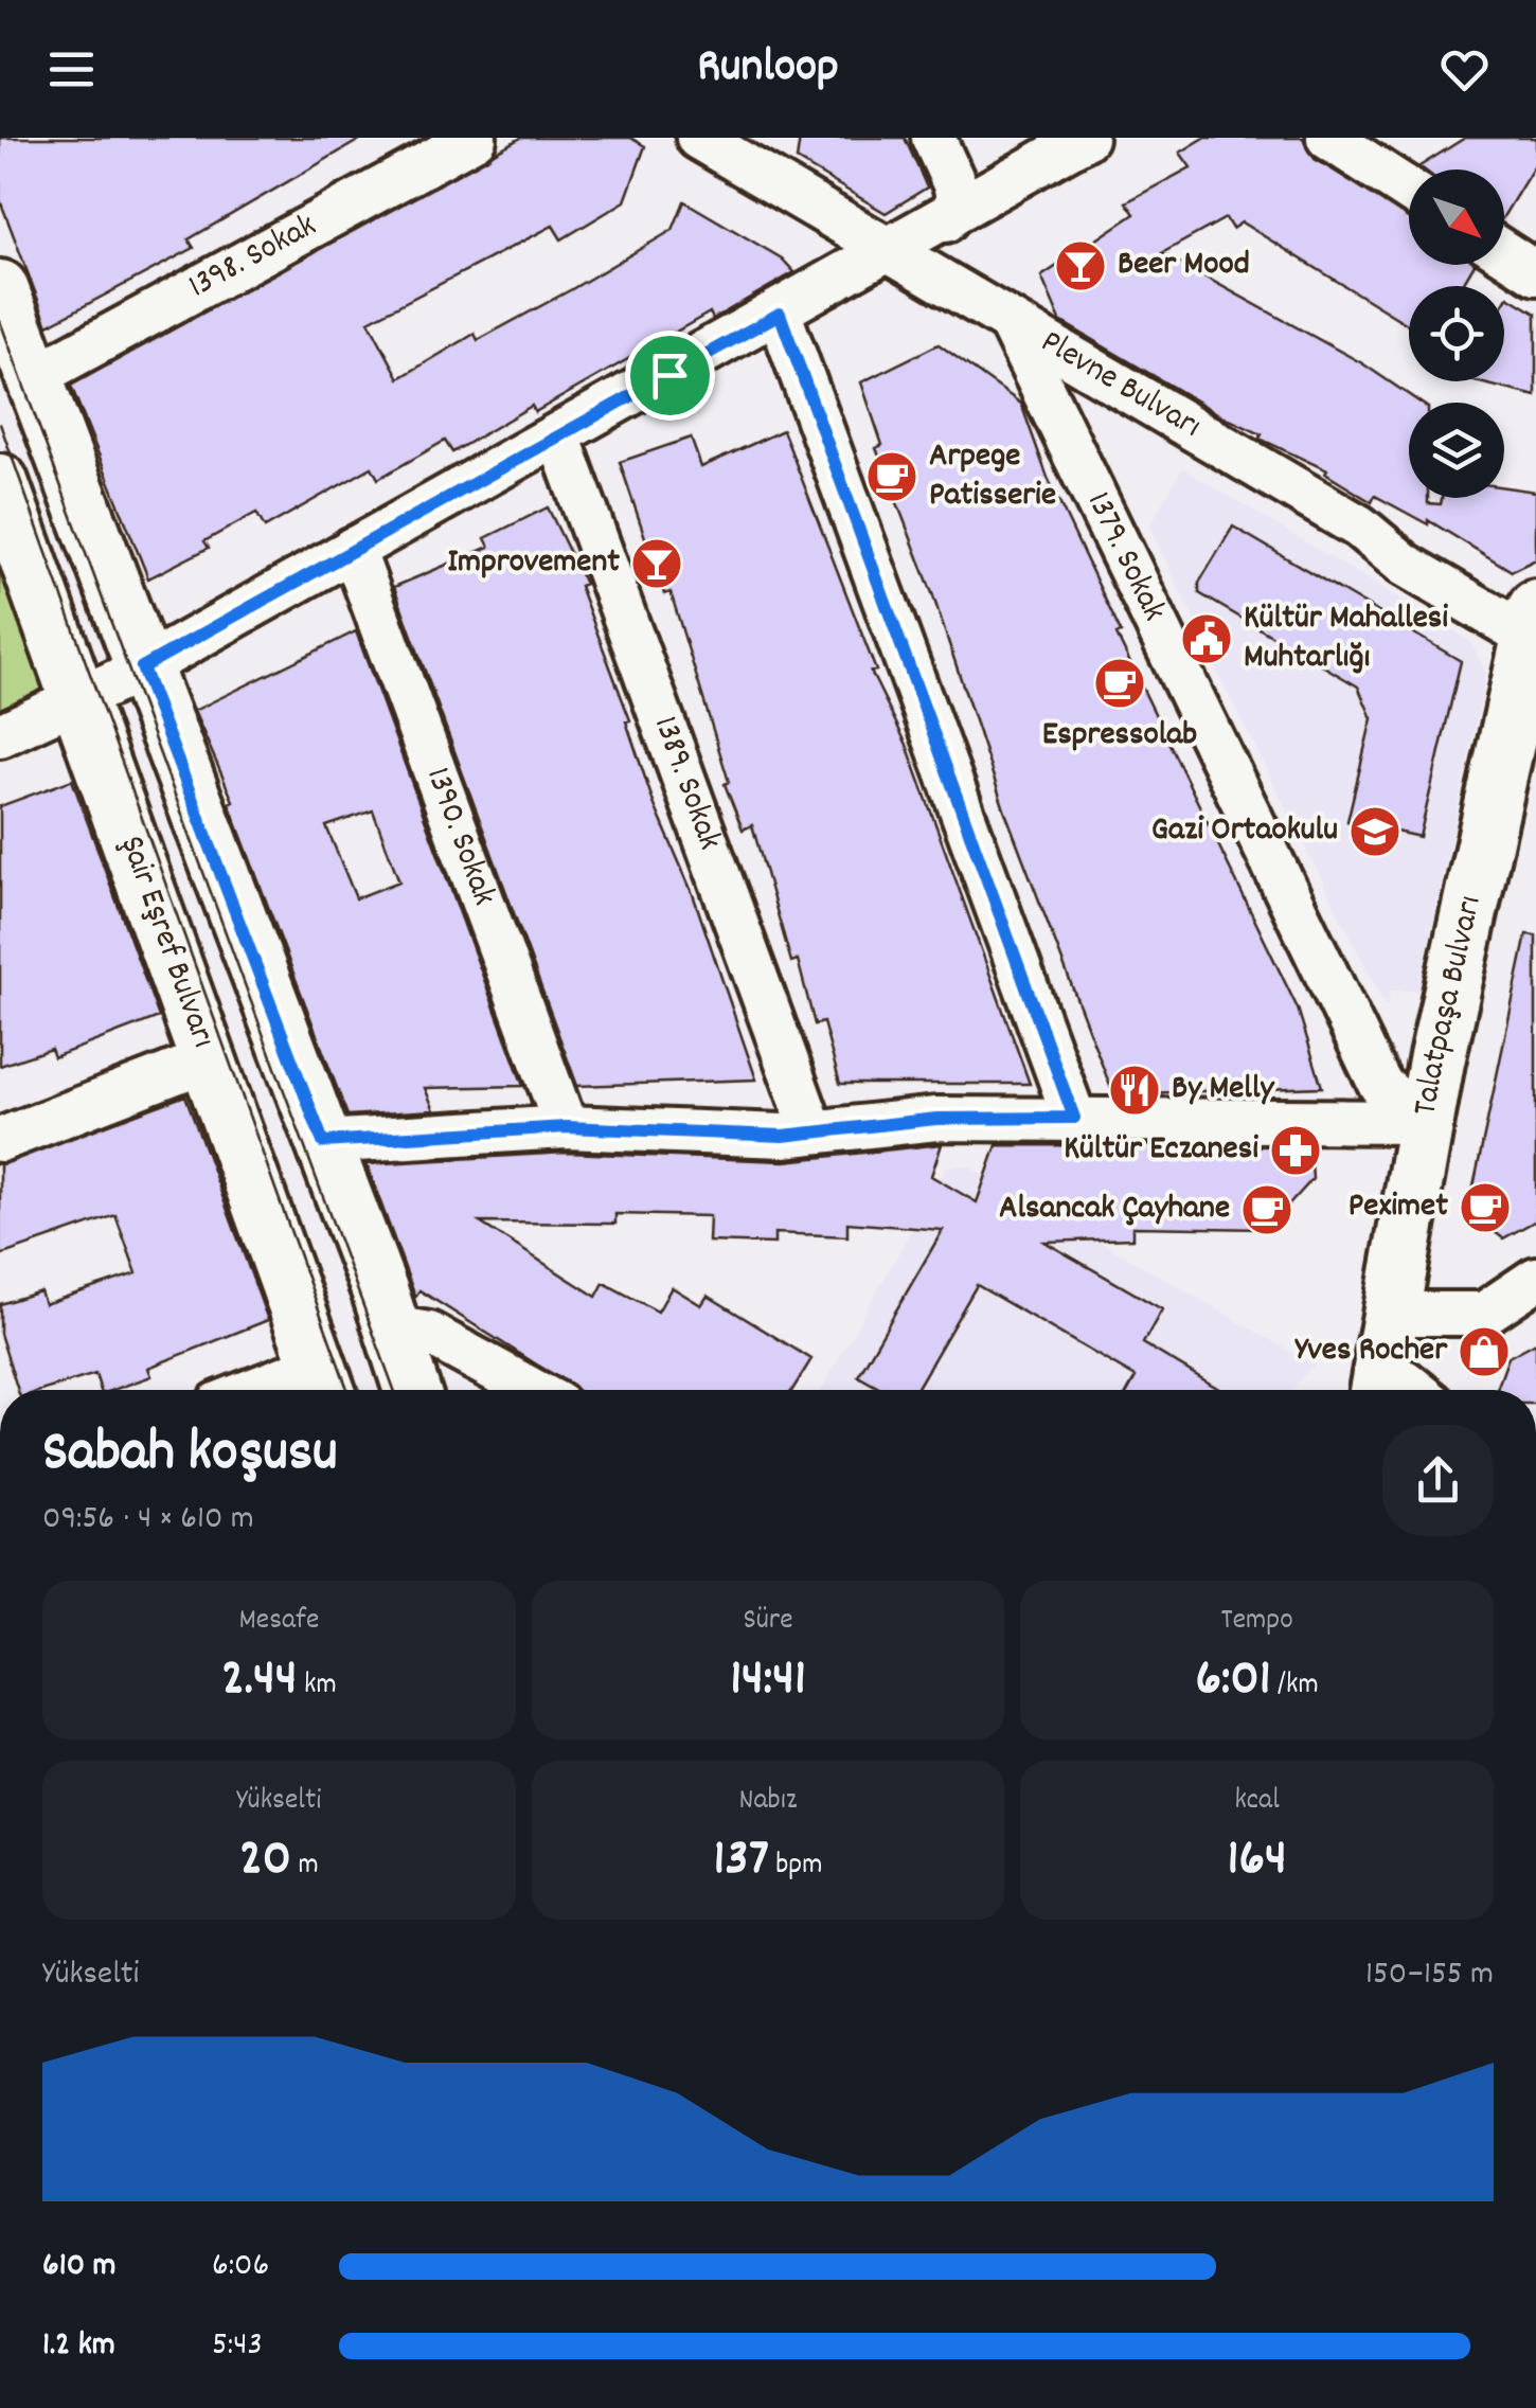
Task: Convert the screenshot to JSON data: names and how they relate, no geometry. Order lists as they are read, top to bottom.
{
  "streets": {
    "main road": ["Şair Eşref Bulvarı", "Talatpaşa Bulvarı"],
    "street": [
      "1398. Sokak",
      "Plevne Bulvarı",
      "1379. Sokak",
      "1389. Sokak",
      "1390. Sokak"
    ]
  },
  "crossings": [
    ["Plevne Bulvarı", "1379. Sokak"],
    ["Plevne Bulvarı", "Talatpaşa Bulvarı"],
    ["1379. Sokak", "Talatpaşa Bulvarı"]
  ],
  "places": {
    "bar": ["Beer Mood", "Improvement"],
    "cafe": [
      "Arpege Patisserie",
      "Espressolab",
      "Peximet",
      "Alsancak Çayhane"
    ],
    "public building": ["Kültür Mahallesi Muhtarlığı"],
    "school or university": ["Gazi Ortaokulu"],
    "restaurant": ["By Melly"],
    "pharmacy": ["Kültür Eczanesi"],
    "shop": ["Yves Rocher"]
  },
  "north": "bottom right",
  "page": {
    "header": "Runloop",
    "heading": ["Sabah koşusu", "09:56 · 4 × 610 m"],
    "stats": [
      ["Mesafe", "2.44 km"],
      ["Süre", "14:41"],
      ["Tempo", "6:01 /km"],
      ["Yükselti", "20 m"],
      ["Nabız", "137 bpm"],
      ["kcal", "164"]
    ],
    "chart": ["Yükselti", "150–155 m"],
    "list": [
      {
        "name": "610 m",
        "note": "6:06"
      },
      {
        "name": "1.2 km",
        "note": "5:43"
      }
    ]
  }
}
